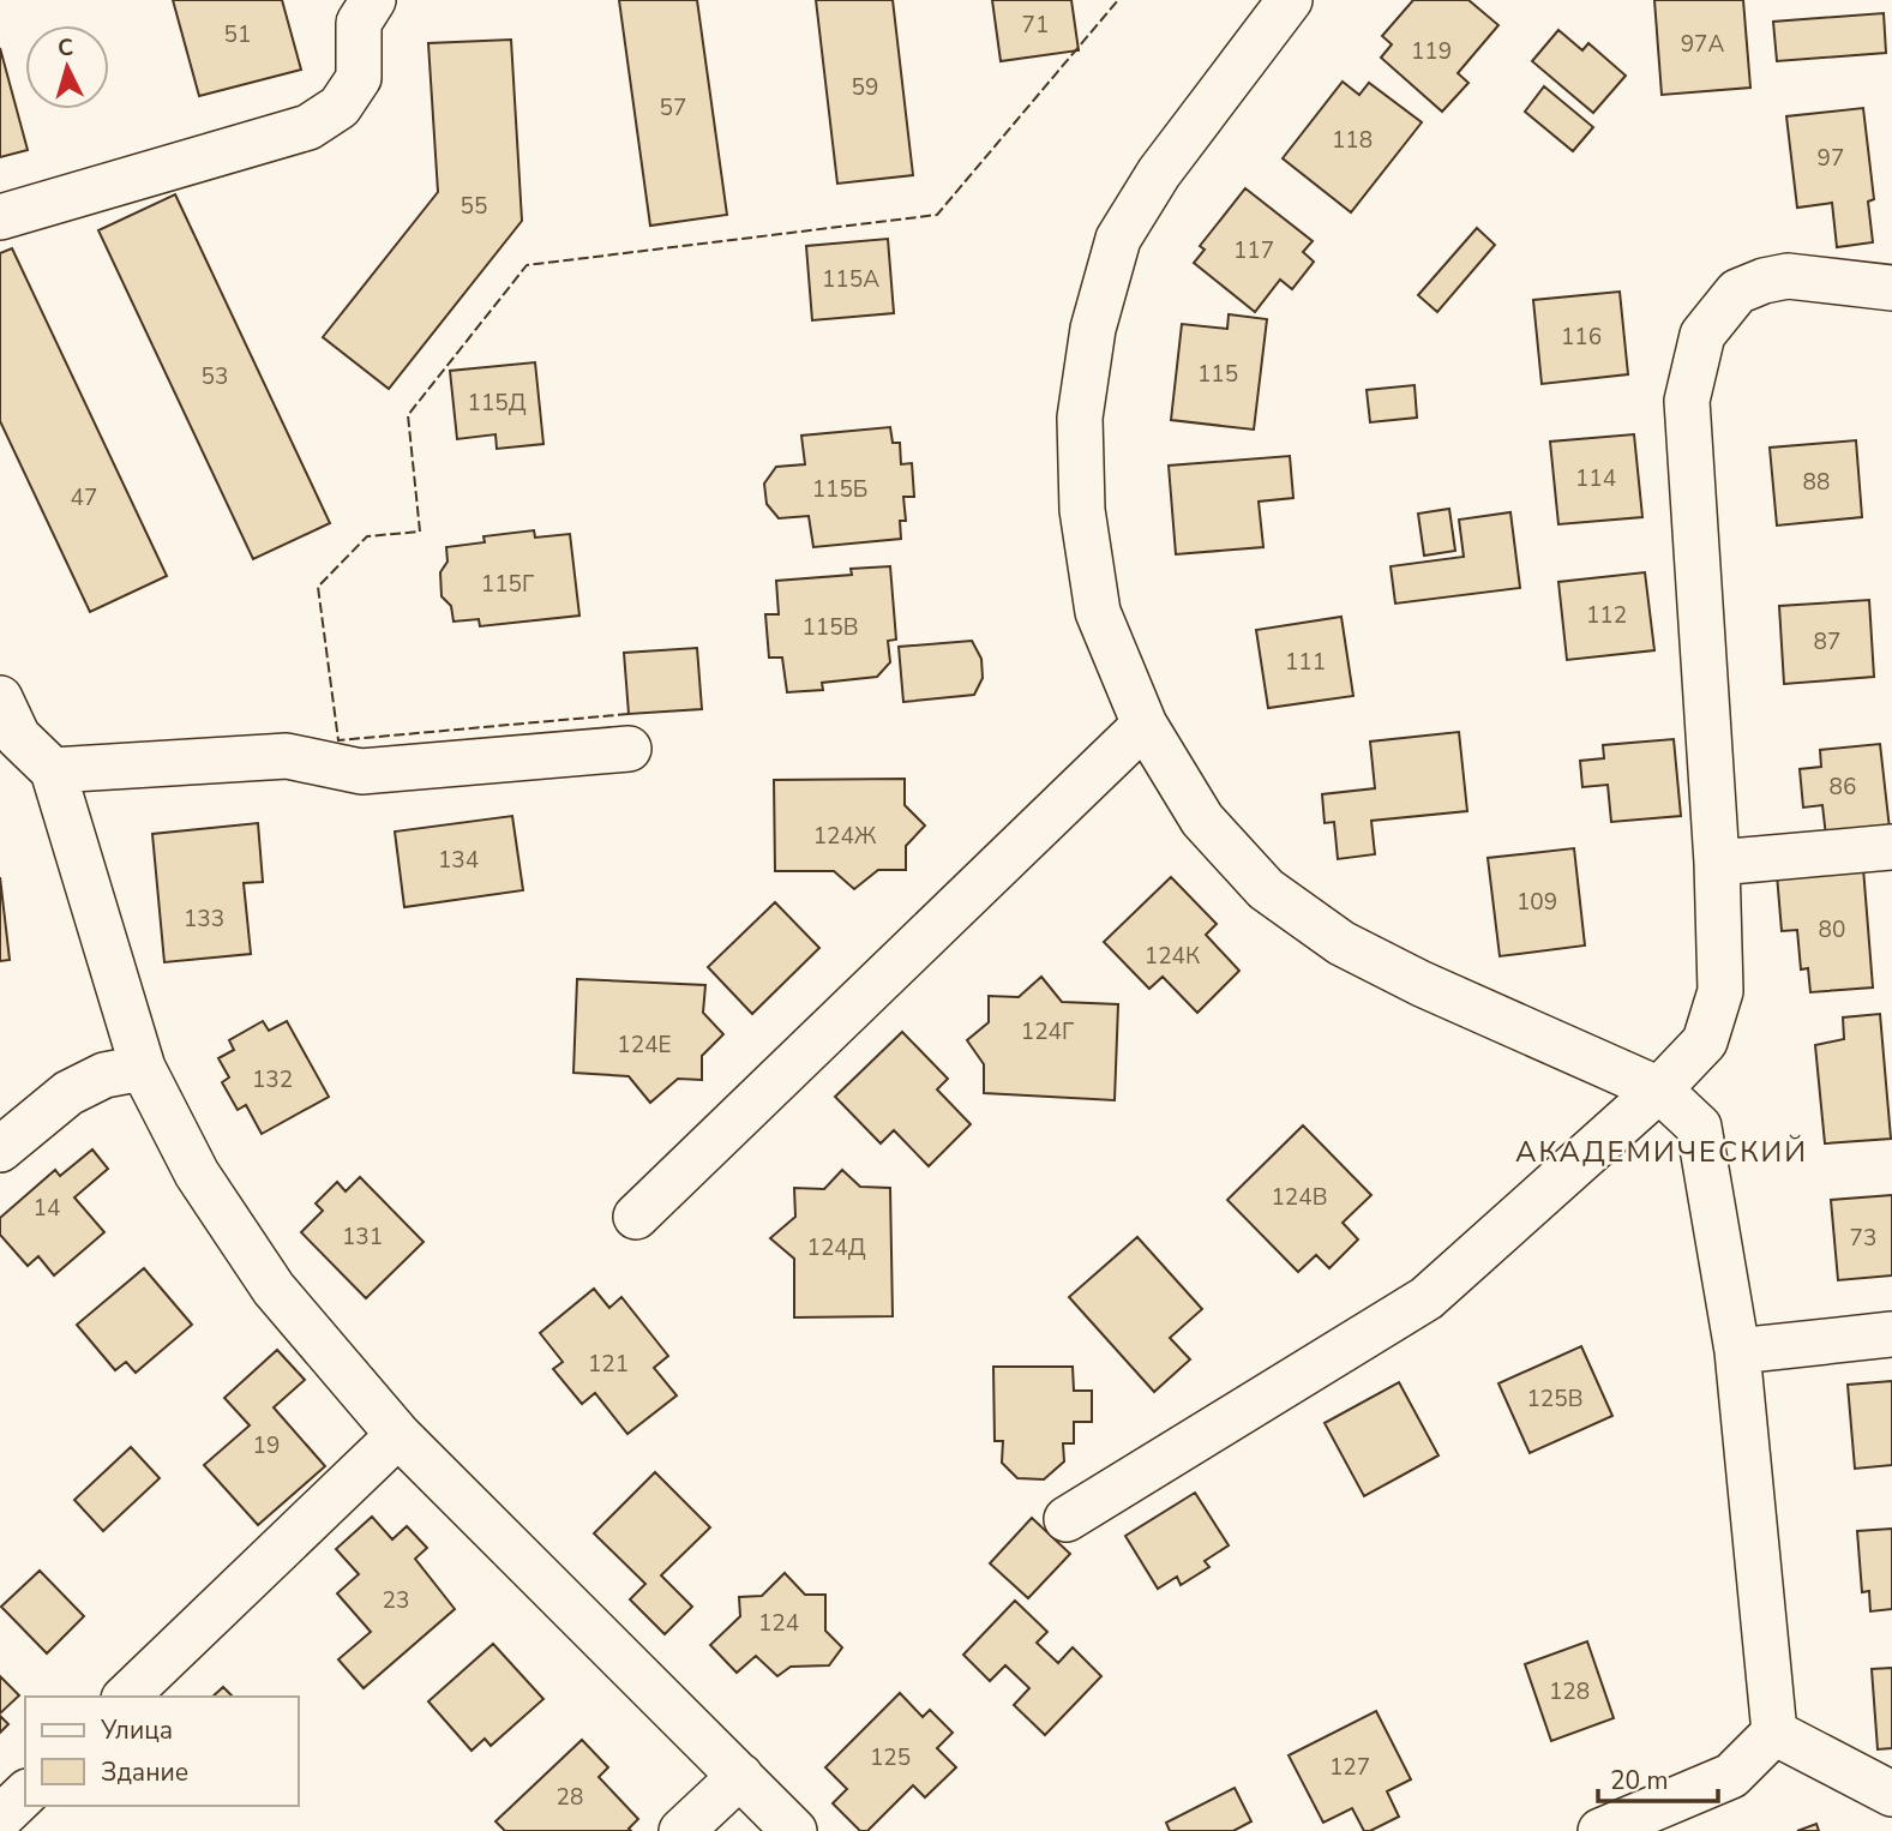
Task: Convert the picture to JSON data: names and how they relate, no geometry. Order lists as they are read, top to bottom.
{
  "districts": ["АКАДЕМИЧЕСКИЙ"],
  "house_numbers": [
    "71",
    "51",
    "97А",
    "119",
    "59",
    "57",
    "118",
    "97",
    "55",
    "117",
    "115А",
    "116",
    "115",
    "53",
    "115Д",
    "114",
    "88",
    "115Б",
    "47",
    "115Г",
    "112",
    "115В",
    "87",
    "111",
    "86",
    "124Ж",
    "134",
    "109",
    "133",
    "80",
    "124К",
    "124Г",
    "124Е",
    "132",
    "124В",
    "14",
    "131",
    "73",
    "124Д",
    "121",
    "125В",
    "19",
    "23",
    "124",
    "128",
    "125",
    "127",
    "28"
  ],
  "legend": ["Улица", "Здание"],
  "scale_bar": "20 m",
  "north": "top"
}
